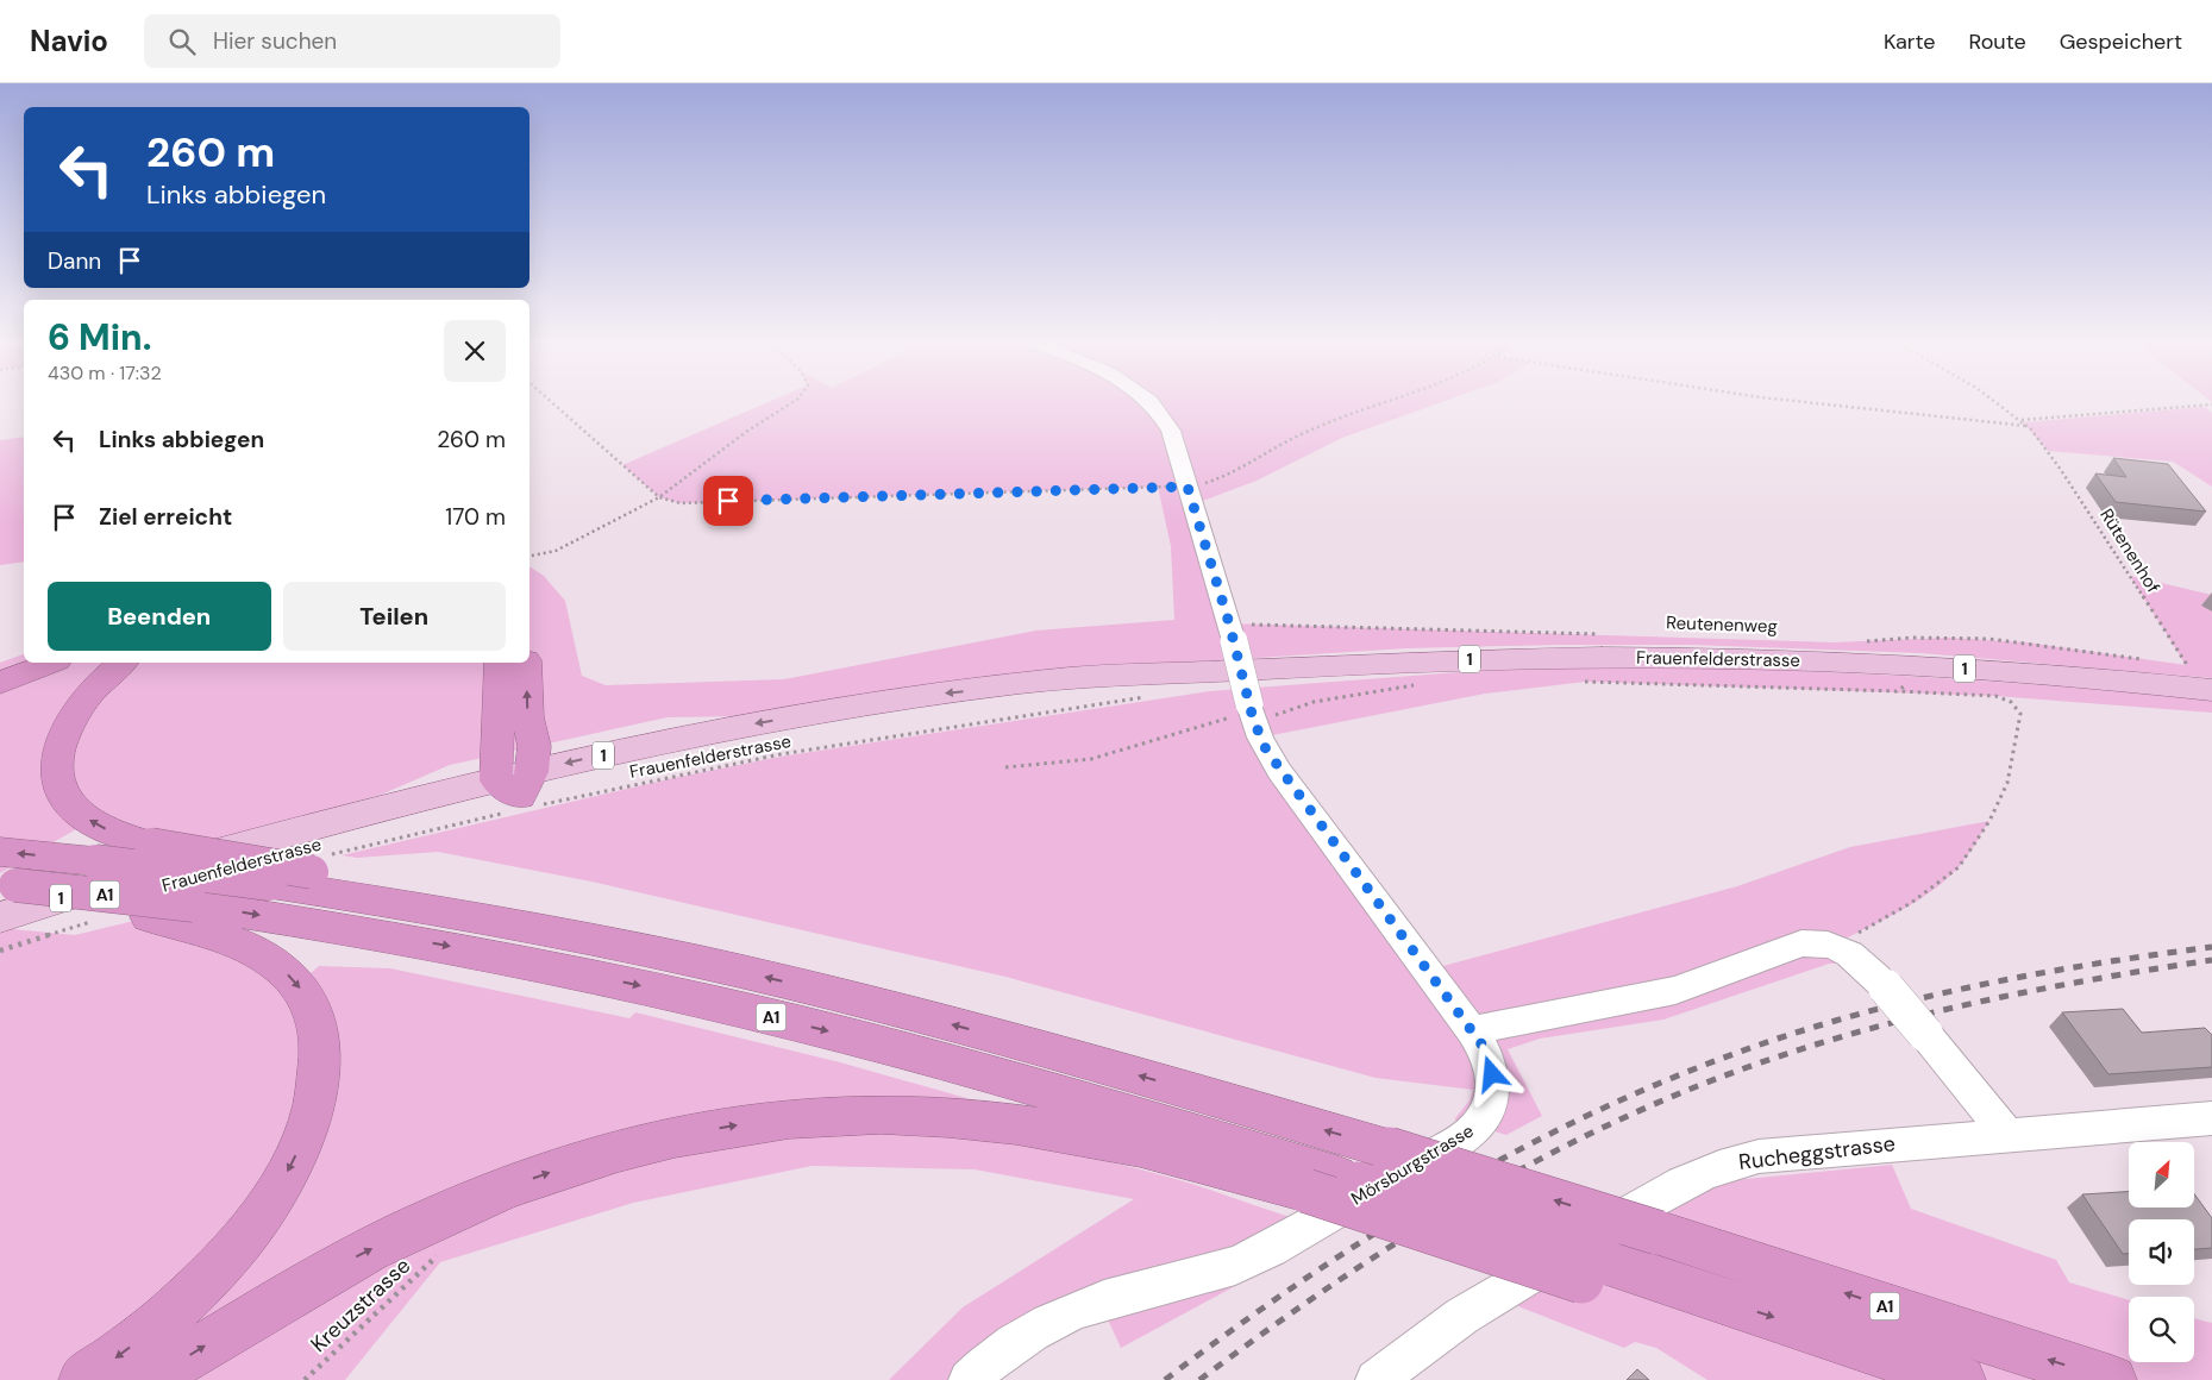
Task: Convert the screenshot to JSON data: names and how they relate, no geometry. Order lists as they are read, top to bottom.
{
  "streets": {
    "highway": ["A1"],
    "main road": ["1", "Frauenfelderstrasse"],
    "street": ["Rucheggstrasse", "Mörsburgstrasse"],
    "path": ["Rütenenhof", "Kreuzstrasse"]
  },
  "crossings": [
    ["Frauenfelderstrasse", "Mörsburgstrasse"]
  ],
  "north": "top right",
  "page": {
    "header": "Navio",
    "search": "Hier suchen",
    "nav": ["Karte", "Route", "Gespeichert"],
    "turn": ["260 m", "Links abbiegen"],
    "then": "Dann",
    "heading": ["6 Min.", "430 m · 17:32"],
    "list": [
      {
        "name": "Links abbiegen",
        "value": "260 m"
      },
      {
        "name": "Ziel erreicht",
        "value": "170 m"
      }
    ],
    "buttons": ["Beenden", "Teilen"]
  }
}
